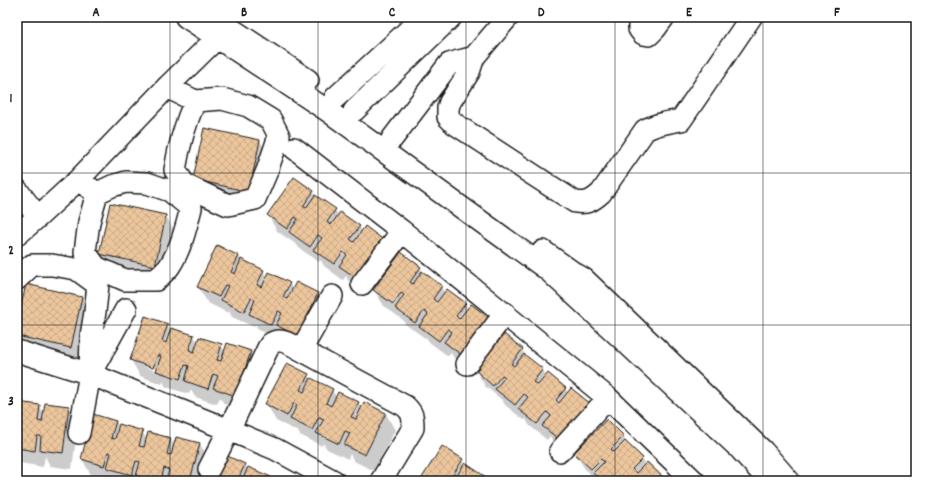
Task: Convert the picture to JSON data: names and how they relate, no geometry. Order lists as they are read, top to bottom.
{
  "grid": {
    "columns": [
      "A",
      "B",
      "C",
      "D",
      "E",
      "F"
    ],
    "rows": ["1", "2", "3"]
  }
}
